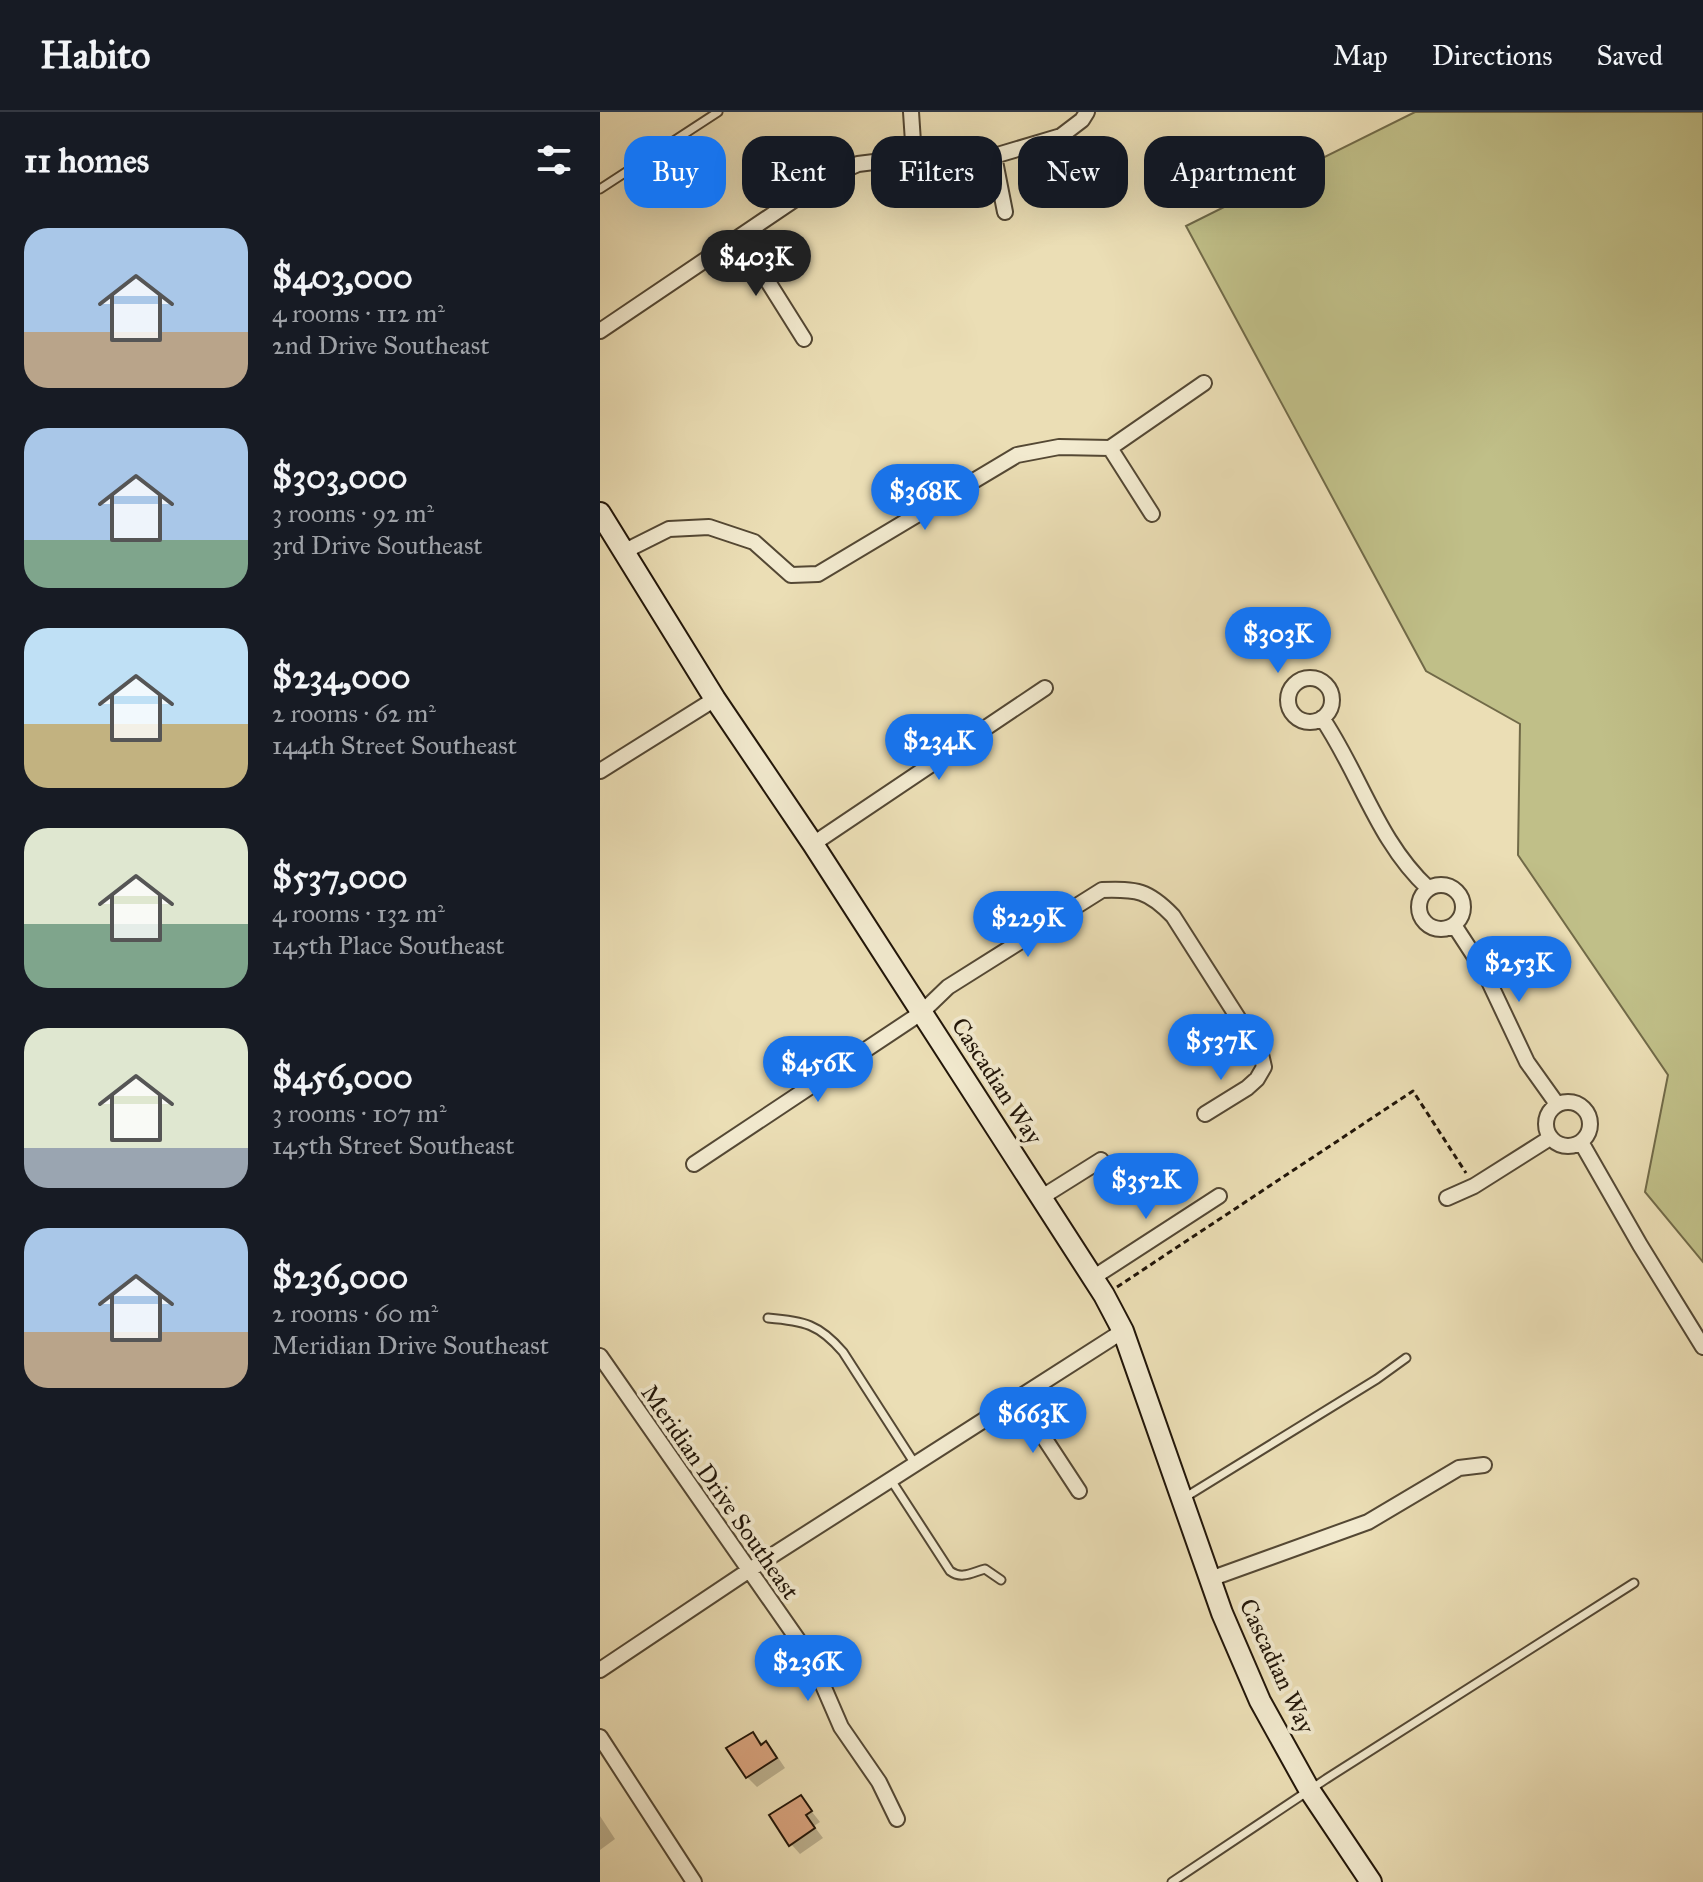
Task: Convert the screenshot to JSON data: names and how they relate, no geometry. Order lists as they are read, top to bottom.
{
  "streets": {
    "street": ["Cascadian Way", "Meridian Drive Southeast"]
  },
  "page": {
    "header": "Habito",
    "nav": ["Map", "Directions", "Saved"],
    "heading": "11 homes",
    "chip": [
      "Buy",
      "Rent",
      "Filters",
      "New",
      "Apartment"
    ],
    "list": [
      {
        "name": "$403,000",
        "note": "4 rooms · 112 m² · 2nd Drive Southeast"
      },
      {
        "name": "$303,000",
        "note": "3 rooms · 92 m² · 3rd Drive Southeast"
      },
      {
        "name": "$234,000",
        "note": "2 rooms · 62 m² · 144th Street Southeast"
      },
      {
        "name": "$537,000",
        "note": "4 rooms · 132 m² · 145th Place Southeast"
      },
      {
        "name": "$456,000",
        "note": "3 rooms · 107 m² · 145th Street Southeast"
      },
      {
        "name": "$236,000",
        "note": "2 rooms · 60 m² · Meridian Drive Southeast"
      }
    ],
    "price": [
      "$403K",
      "$368K",
      "$303K",
      "$234K",
      "$229K",
      "$253K",
      "$537K",
      "$456K",
      "$352K",
      "$663K",
      "$236K"
    ]
  }
}
